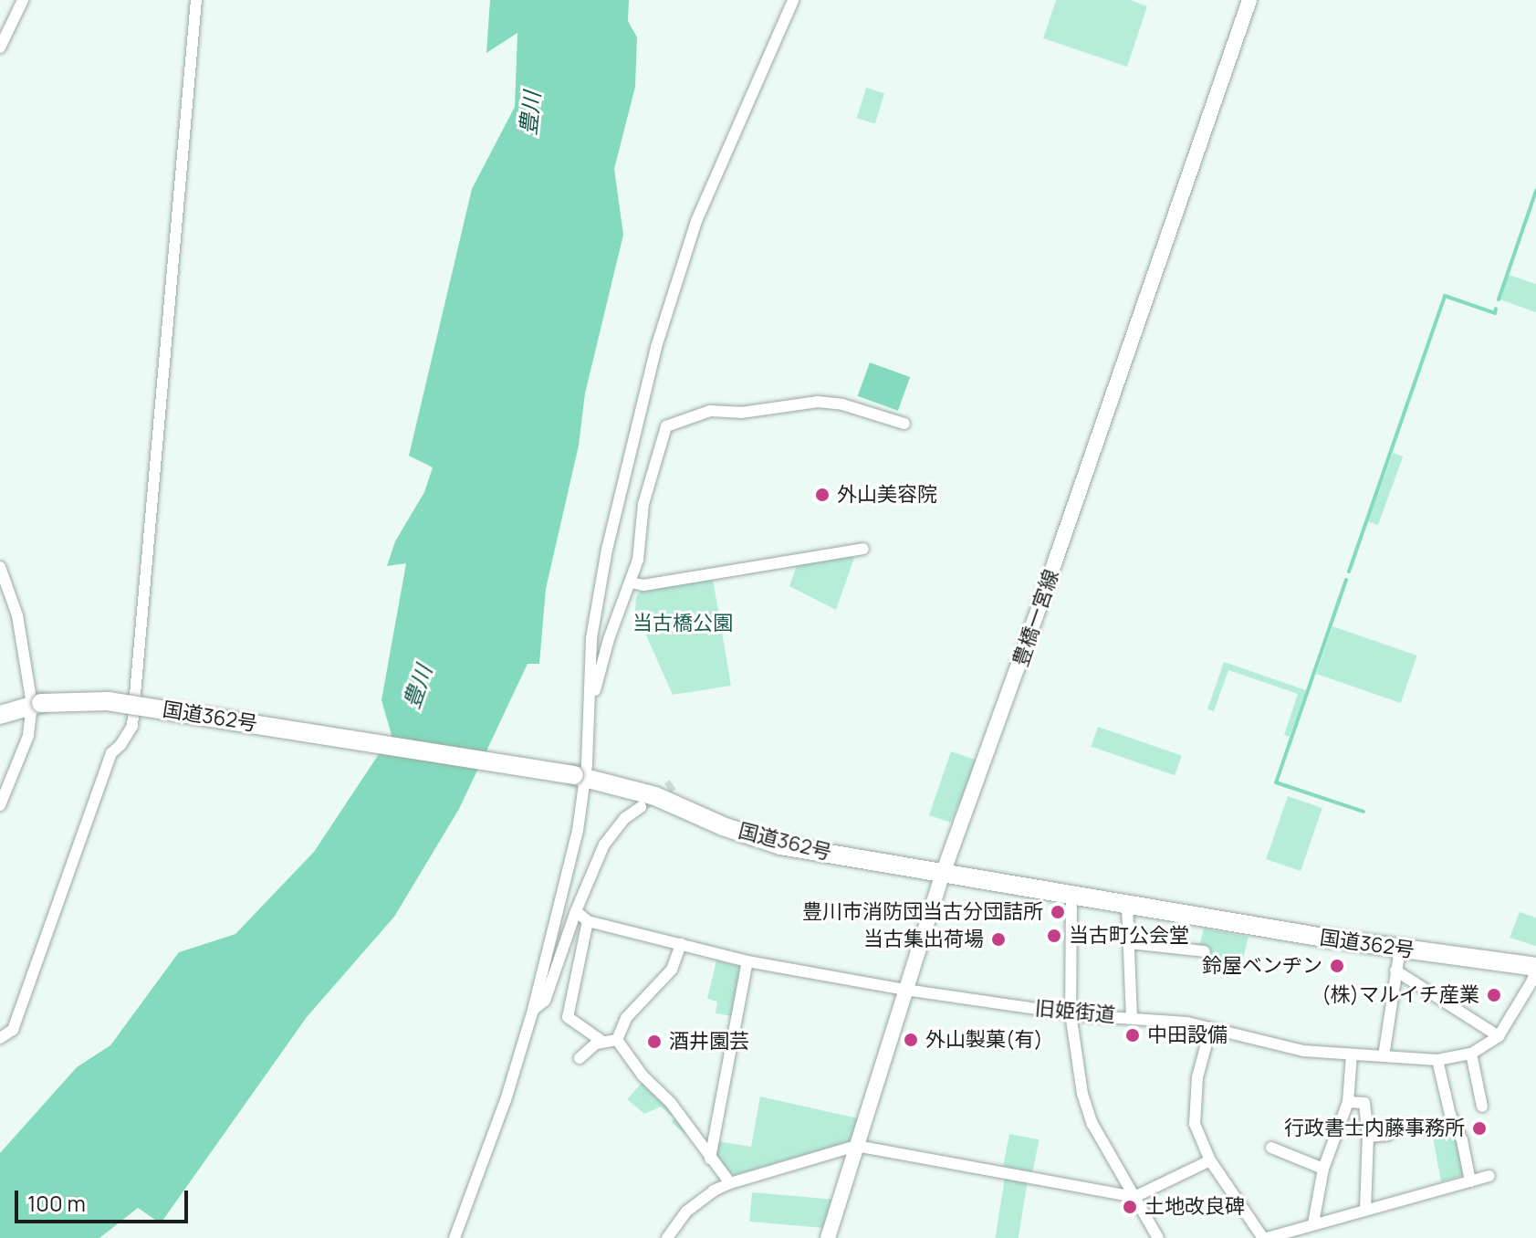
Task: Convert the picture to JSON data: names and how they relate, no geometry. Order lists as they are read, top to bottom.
{
  "streets": {
    "highway": ["国道362号"],
    "main road": ["豊橋一宮線"],
    "street": ["旧姫街道"]
  },
  "crossings": [
    ["豊橋一宮線", "国道362号"],
    ["豊橋一宮線", "旧姫街道"],
    ["国道362号", "旧姫街道"]
  ],
  "water": ["豊川"],
  "parks": ["当古橋公園"],
  "places": [
    "外山美容院",
    "豊川市消防団当古分団詰所",
    "当古町公会堂",
    "当古集出荷場",
    "鈴屋ベンヂン",
    "(株)マルイチ産業",
    "中田設備",
    "外山製菓(有)",
    "酒井園芸",
    "行政書士内藤事務所",
    "土地改良碑"
  ],
  "scale_bar": "100 m"
}
